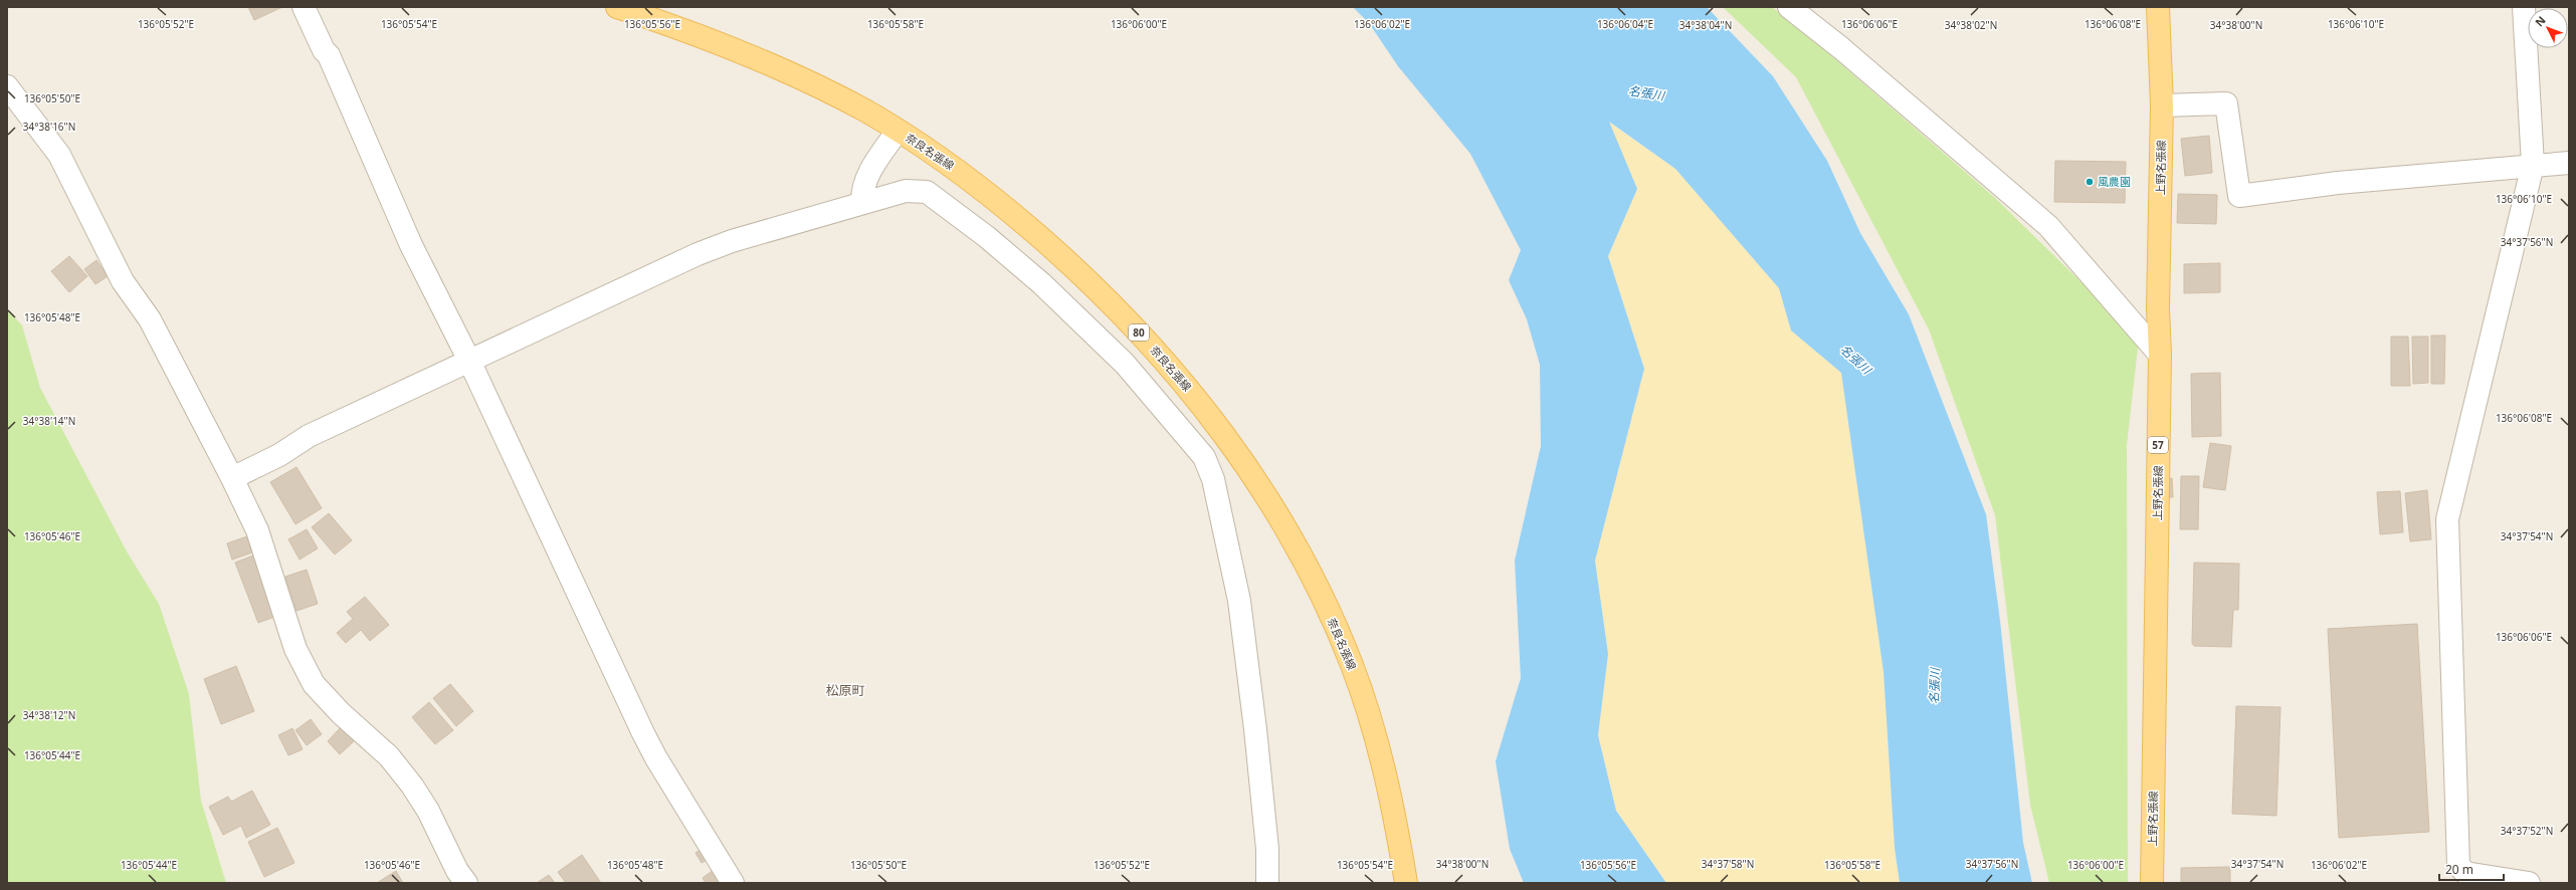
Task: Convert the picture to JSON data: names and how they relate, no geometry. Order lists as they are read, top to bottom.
{
  "streets": {
    "main road": [
      "奈良名張線",
      "上野名張線",
      "80",
      "57"
    ]
  },
  "districts": ["松原町"],
  "water": ["名張川"],
  "places": ["風農園"],
  "scale_bar": "20 m",
  "north": "top left",
  "coordinates": [
    "136°06'10\"E",
    "136°05'52\"E",
    "136°05'54\"E",
    "136°05'56\"E",
    "136°05'58\"E",
    "136°06'00\"E",
    "136°06'02\"E",
    "136°06'04\"E",
    "136°06'06\"E",
    "136°06'08\"E",
    "34°38'04\"N",
    "34°38'02\"N",
    "34°38'00\"N",
    "136°05'50\"E",
    "34°38'16\"N",
    "34°37'56\"N",
    "136°05'48\"E",
    "34°38'14\"N",
    "136°05'46\"E",
    "34°37'54\"N",
    "34°38'12\"N",
    "136°05'44\"E",
    "34°37'52\"N",
    "34°37'58\"N"
  ]
}
